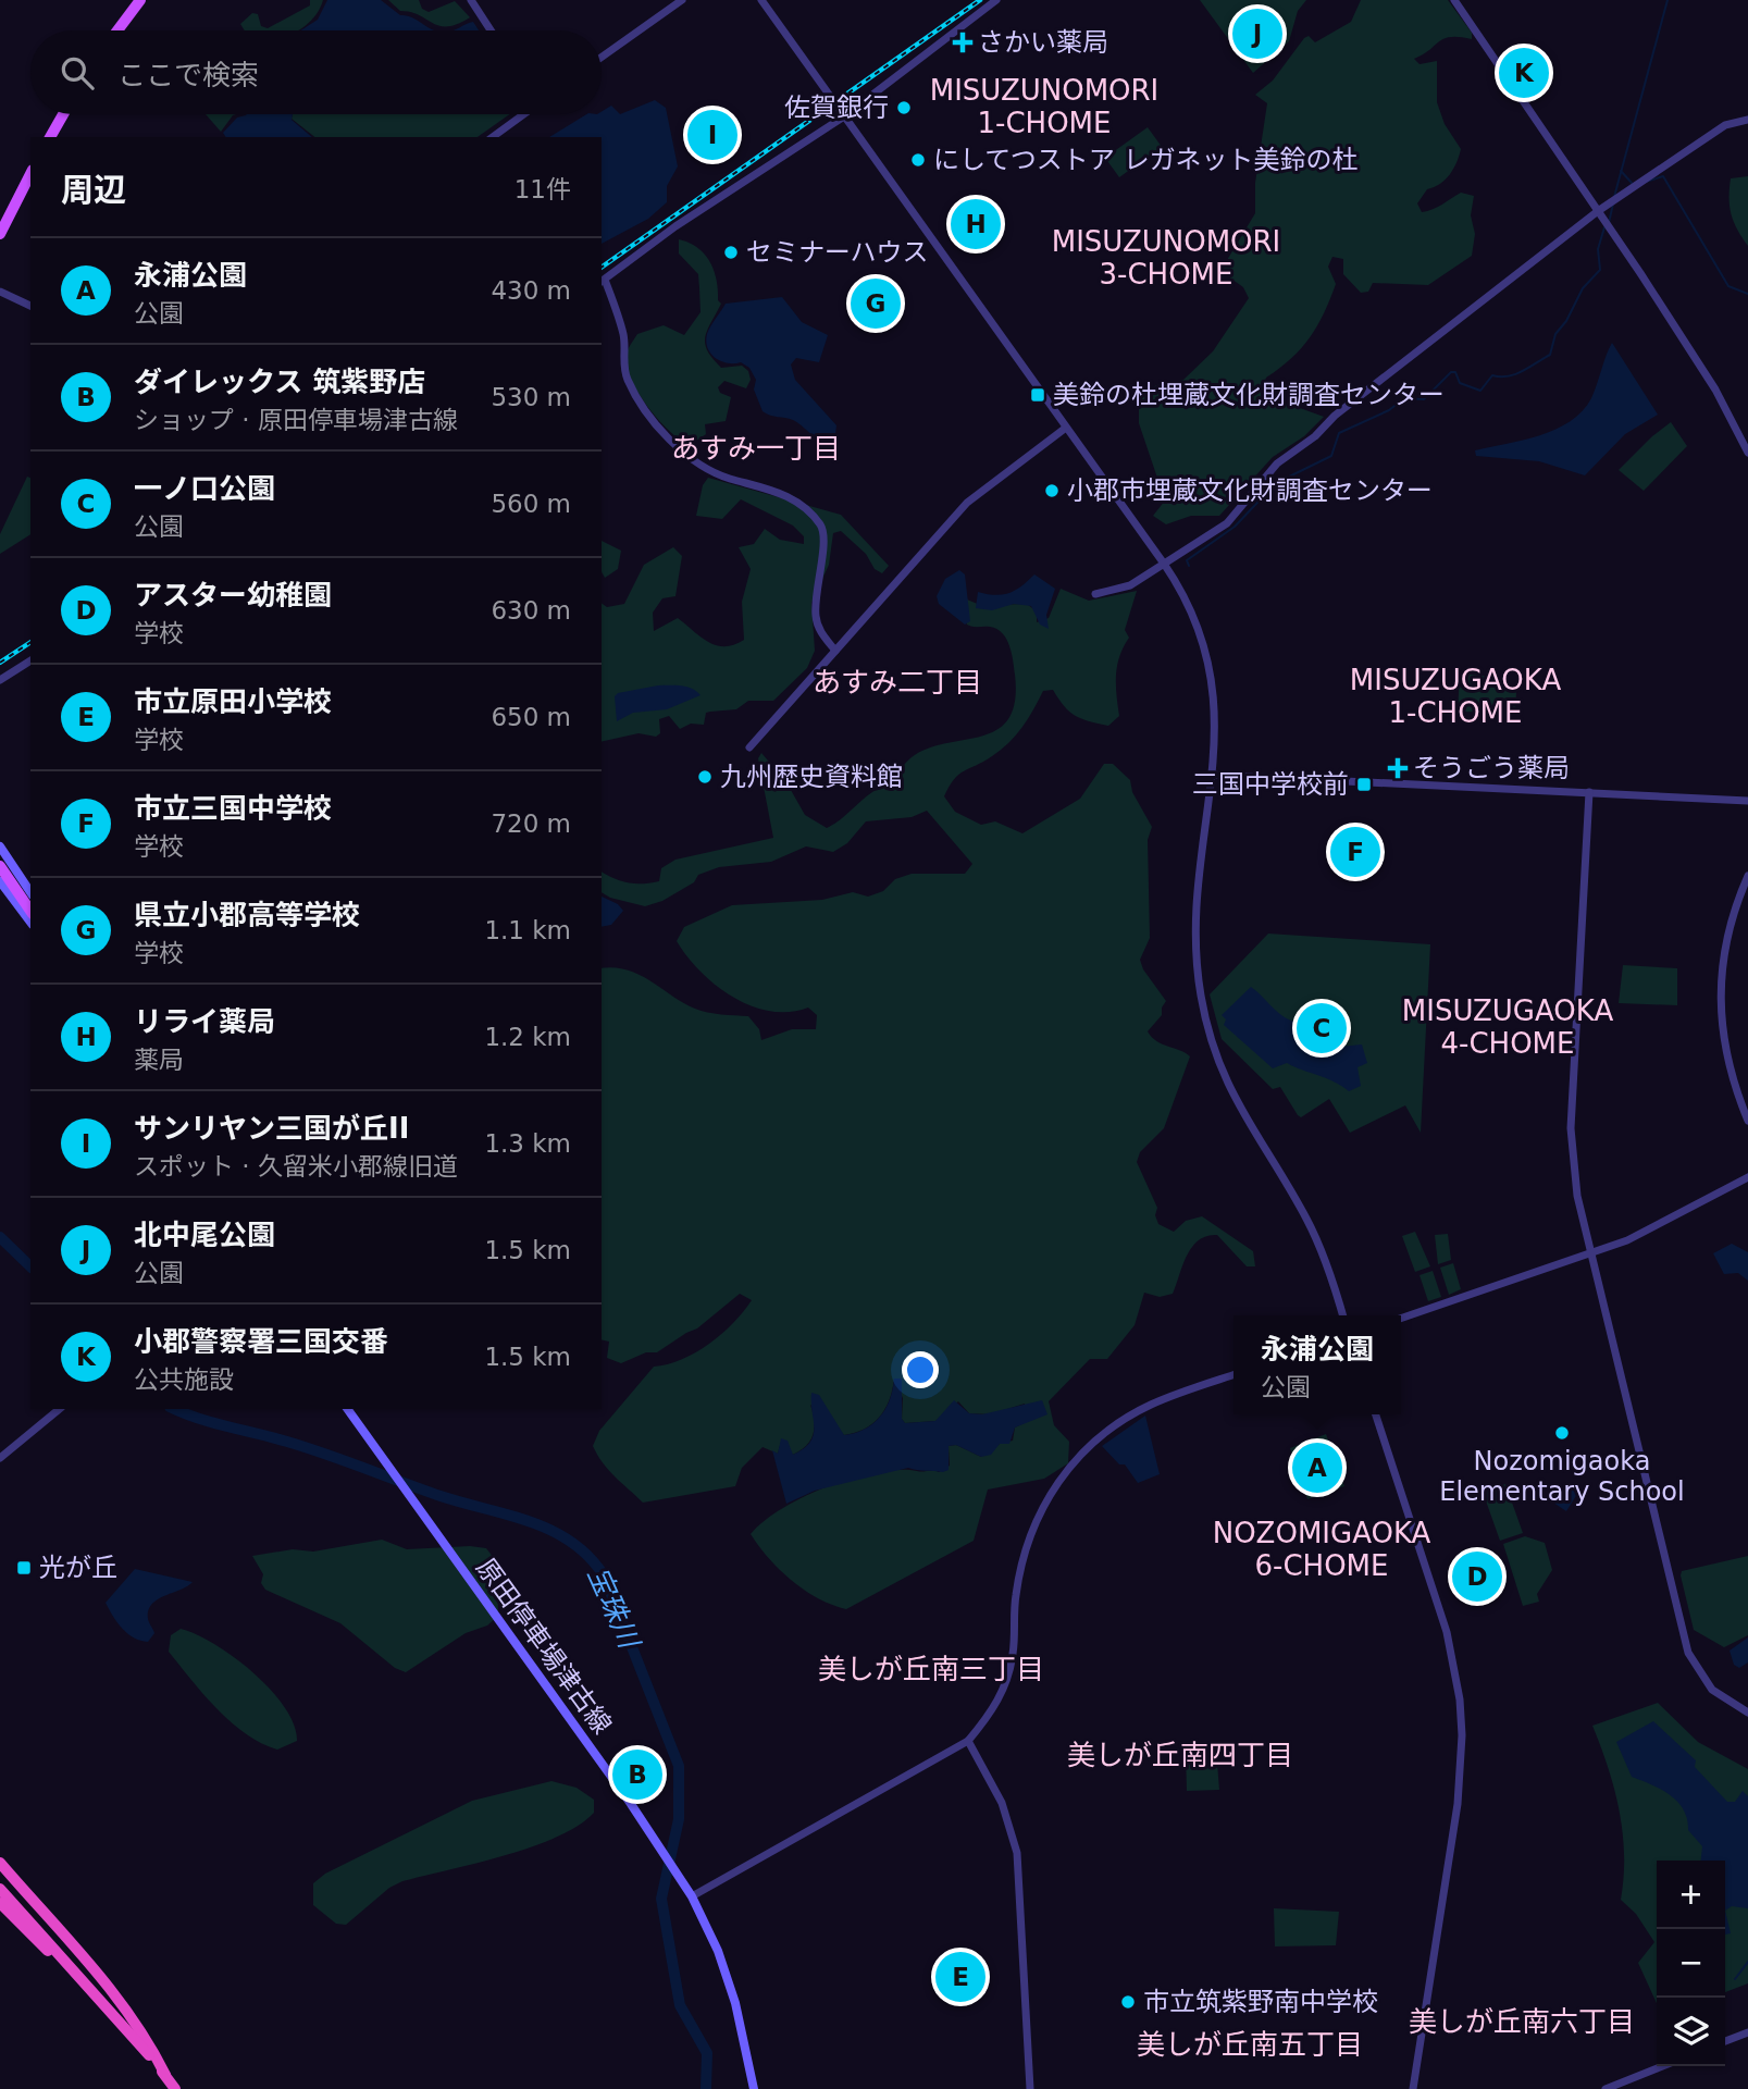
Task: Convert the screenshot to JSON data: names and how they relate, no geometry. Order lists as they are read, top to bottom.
{
  "streets": {
    "main road": ["原田停車場津古線"]
  },
  "districts": [
    "MISUZUNOMORI 1-CHOME",
    "MISUZUNOMORI 3-CHOME",
    "あすみ一丁目",
    "MISUZUGAOKA 1-CHOME",
    "あすみ二丁目",
    "MISUZUGAOKA 4-CHOME",
    "NOZOMIGAOKA 6-CHOME",
    "美しが丘南三丁目",
    "美しが丘南四丁目",
    "美しが丘南六丁目",
    "美しが丘南五丁目"
  ],
  "water": ["宝珠川"],
  "places": {
    "health": ["さかい薬局", "そうごう薬局"],
    "other": [
      "佐賀銀行",
      "にしてつストア レガネット美鈴の杜",
      "セミナーハウス",
      "小郡市埋蔵文化財調査センター",
      "九州歴史資料館",
      "Nozomigaoka Elementary School",
      "市立筑紫野南中学校"
    ],
    "transit": ["美鈴の杜埋蔵文化財調査センター", "三国中学校前", "光が丘"]
  },
  "page": {
    "pins": [
      "J",
      "K",
      "I",
      "H",
      "G",
      "F",
      "C",
      "A",
      "D",
      "B",
      "E"
    ],
    "search": "ここで検索",
    "heading": ["周辺", "11件"],
    "list": [
      {
        "mark": "A",
        "name": "永浦公園",
        "note": "公園",
        "value": "430 m"
      },
      {
        "mark": "B",
        "name": "ダイレックス 筑紫野店",
        "note": "ショップ · 原田停車場津古線",
        "value": "530 m"
      },
      {
        "mark": "C",
        "name": "一ノ口公園",
        "note": "公園",
        "value": "560 m"
      },
      {
        "mark": "D",
        "name": "アスター幼稚園",
        "note": "学校",
        "value": "630 m"
      },
      {
        "mark": "E",
        "name": "市立原田小学校",
        "note": "学校",
        "value": "650 m"
      },
      {
        "mark": "F",
        "name": "市立三国中学校",
        "note": "学校",
        "value": "720 m"
      },
      {
        "mark": "G",
        "name": "県立小郡高等学校",
        "note": "学校",
        "value": "1.1 km"
      },
      {
        "mark": "H",
        "name": "リライ薬局",
        "note": "薬局",
        "value": "1.2 km"
      },
      {
        "mark": "I",
        "name": "サンリヤン三国が丘II",
        "note": "スポット · 久留米小郡線旧道",
        "value": "1.3 km"
      },
      {
        "mark": "J",
        "name": "北中尾公園",
        "note": "公園",
        "value": "1.5 km"
      },
      {
        "mark": "K",
        "name": "小郡警察署三国交番",
        "note": "公共施設",
        "value": "1.5 km"
      }
    ],
    "popup": ["永浦公園", "公園"],
    "map_buttons": ["+", "−"]
  }
}
